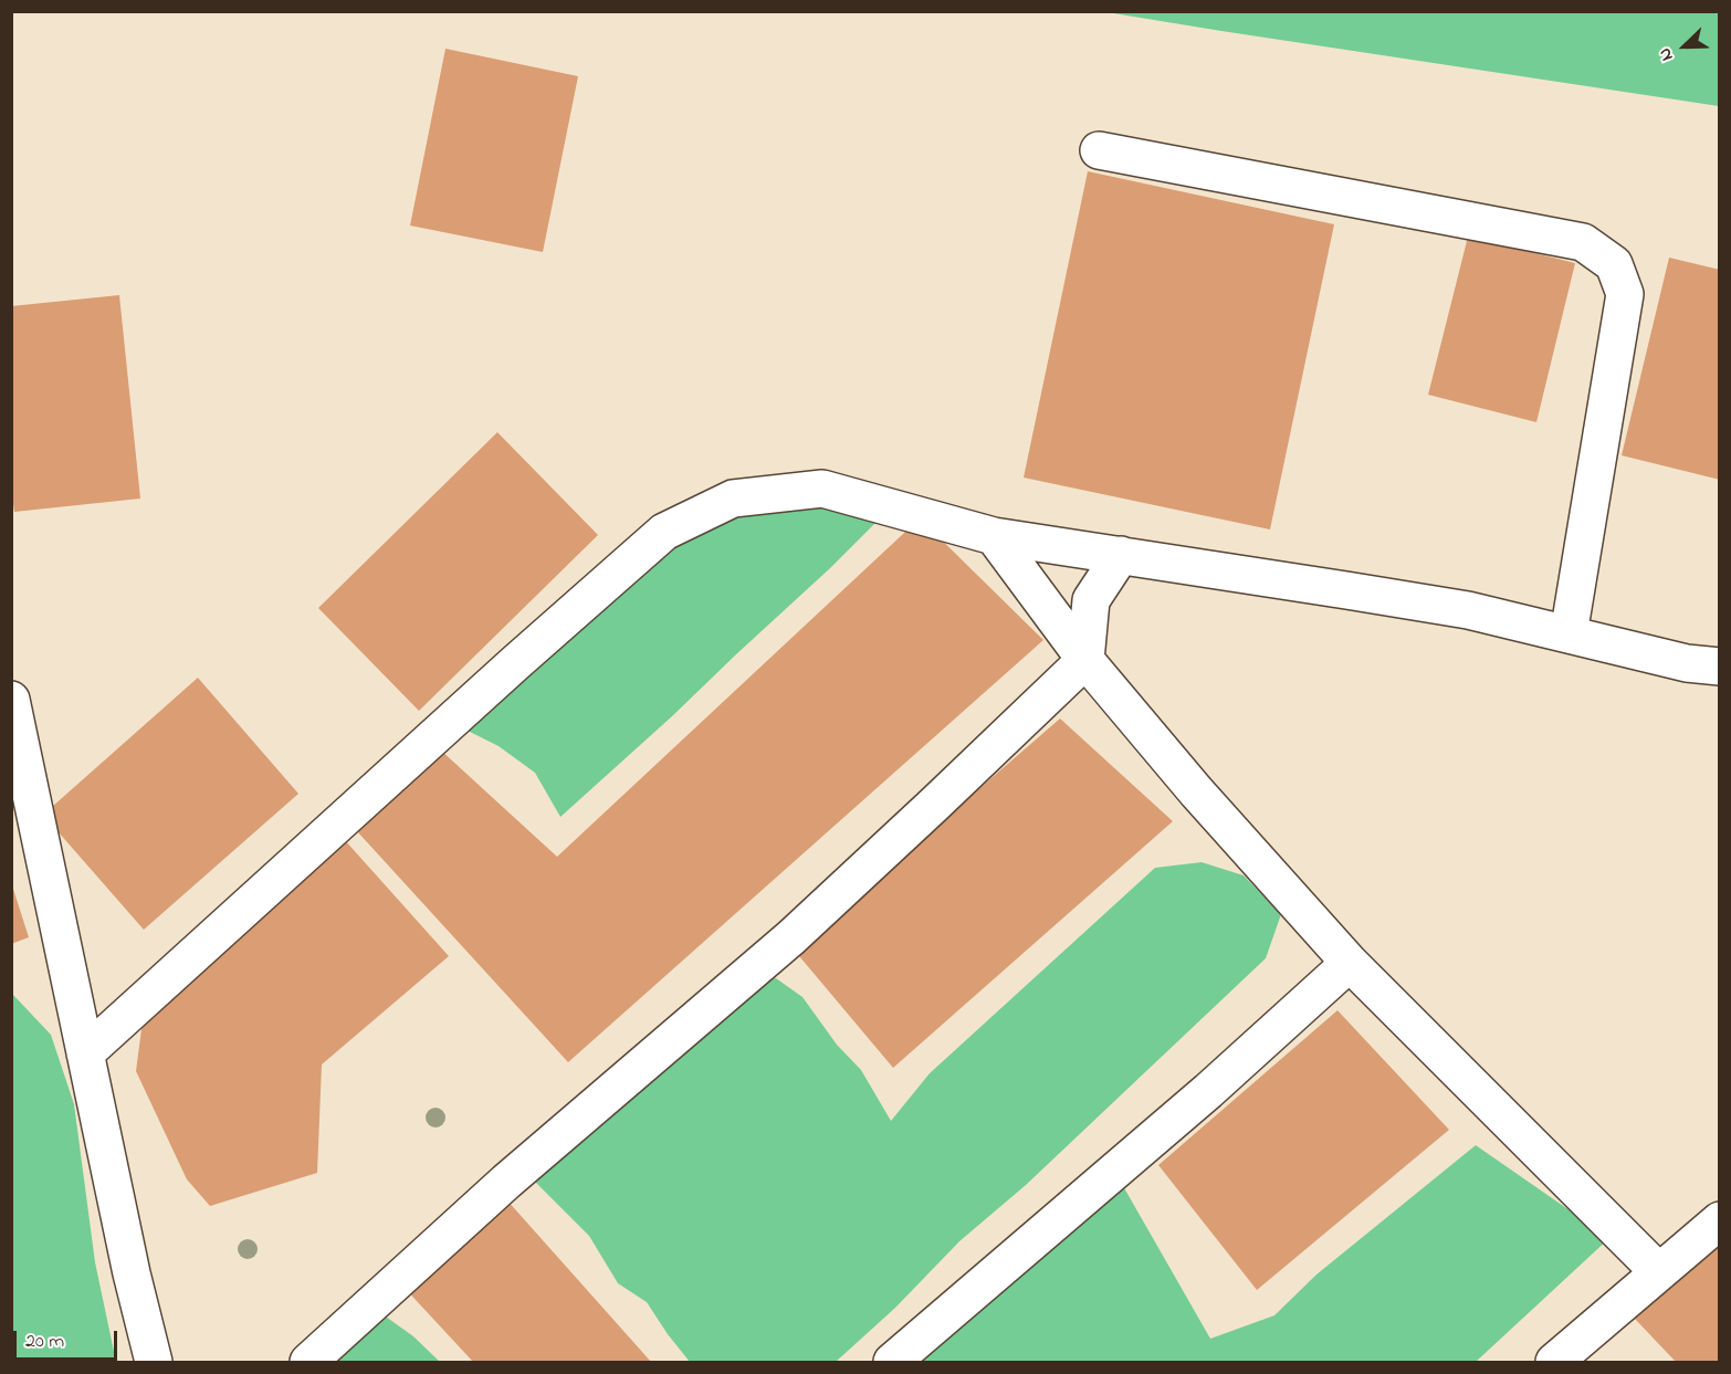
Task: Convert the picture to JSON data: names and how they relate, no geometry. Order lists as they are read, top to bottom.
{
  "scale_bar": "20 m",
  "north": "bottom left"
}
